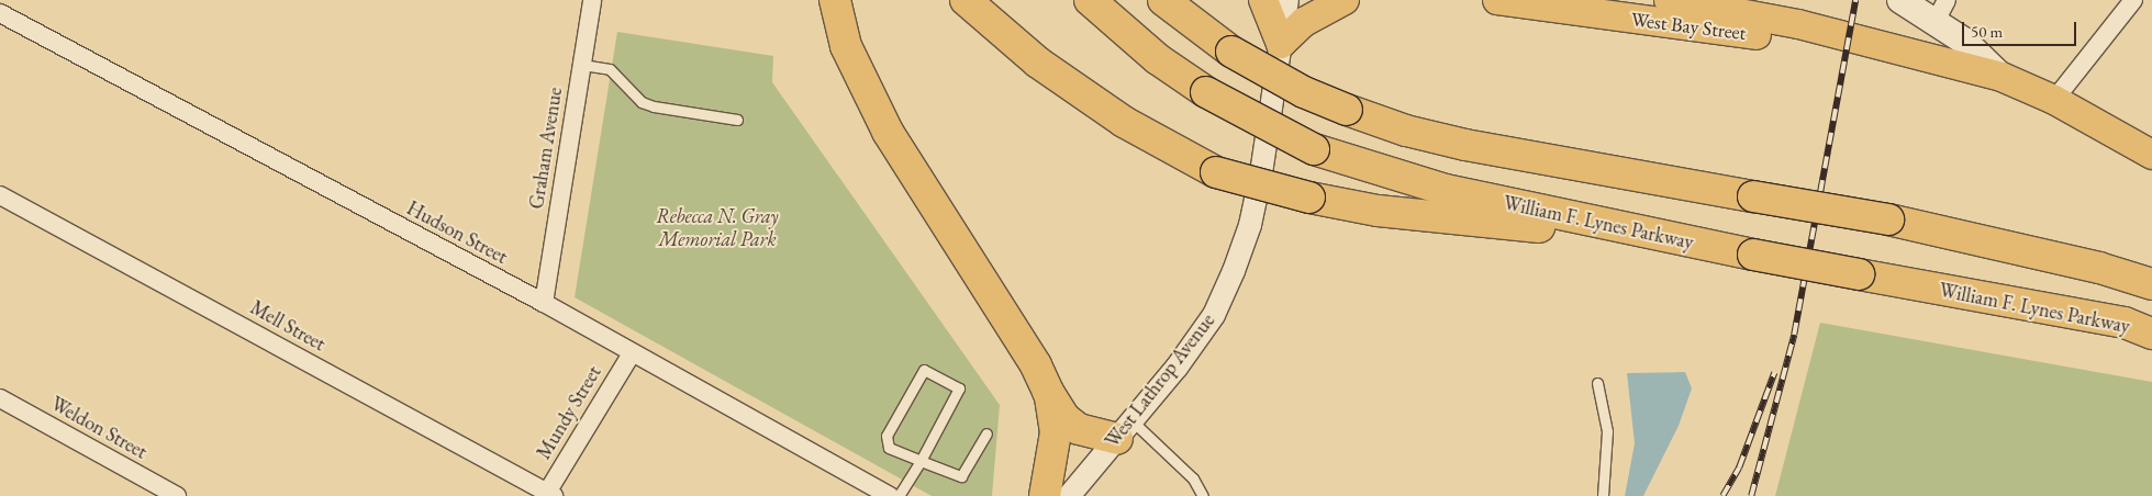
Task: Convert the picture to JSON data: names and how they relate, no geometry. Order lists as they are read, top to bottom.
{
  "streets": {
    "highway": ["William F. Lynes Parkway"],
    "main road": ["West Bay Street"],
    "street": [
      "Graham Avenue",
      "Hudson Street",
      "Mell Street",
      "West Lathrop Avenue",
      "Mundy Street",
      "Weldon Street"
    ]
  },
  "crossings": [
    ["Graham Avenue", "Hudson Street"],
    ["Hudson Street", "Mundy Street"],
    ["Mell Street", "Mundy Street"]
  ],
  "parks": ["Rebecca N. Gray Memorial Park"],
  "scale_bar": "50 m"
}
